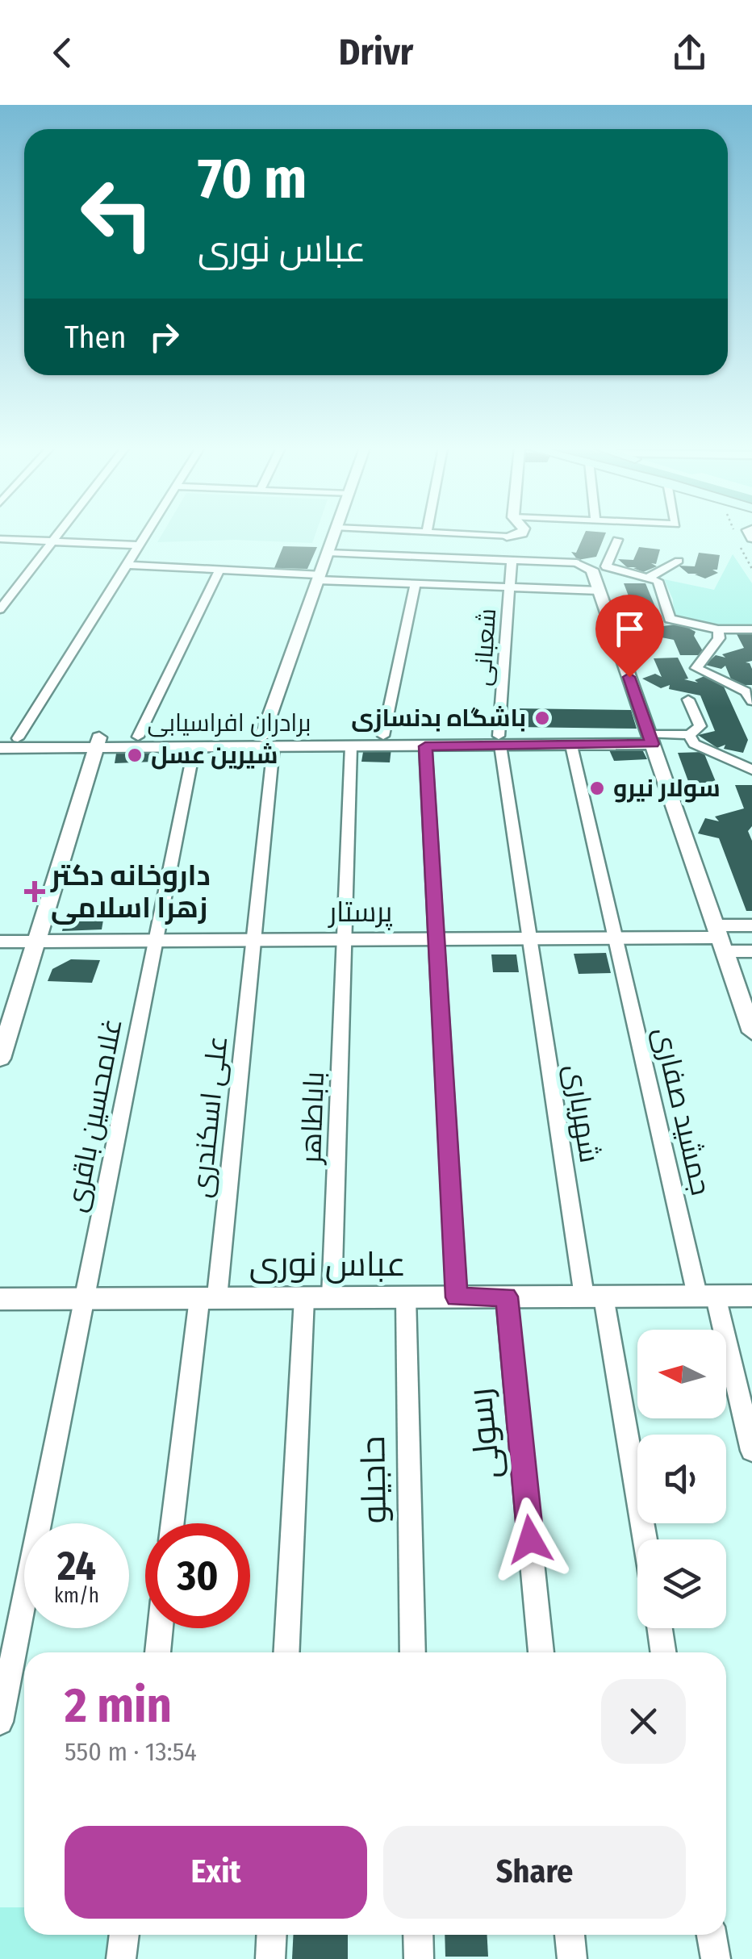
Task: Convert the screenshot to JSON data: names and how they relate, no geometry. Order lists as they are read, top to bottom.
{
  "streets": {
    "street": [
      "شعبانی",
      "برادران افراسیابی",
      "پرستار",
      "جمشید صفاری",
      "شهریاری",
      "غلامحسین باقری",
      "علی اسکندری",
      "باباطاهر",
      "عباس نوری",
      "رسولى",
      "حاجیلو"
    ]
  },
  "crossings": [
    ["شعبانی", "برادران افراسیابی"],
    ["شعبانی", "پرستار"],
    ["شعبانی", "شهریاری"],
    ["برادران افراسیابی", "جمشید صفاری"],
    ["برادران افراسیابی", "غلامحسین باقری"],
    ["برادران افراسیابی", "علی اسکندری"],
    ["برادران افراسیابی", "باباطاهر"],
    ["پرستار", "جمشید صفاری"],
    ["پرستار", "شهریاری"],
    ["پرستار", "غلامحسین باقری"],
    ["پرستار", "علی اسکندری"],
    ["پرستار", "باباطاهر"],
    ["جمشید صفاری", "عباس نوری"],
    ["شهریاری", "عباس نوری"],
    ["غلامحسین باقری", "عباس نوری"],
    ["علی اسکندری", "عباس نوری"],
    ["باباطاهر", "عباس نوری"],
    ["عباس نوری", "رسولى"],
    ["عباس نوری", "حاجیلو"]
  ],
  "places": {
    "other": ["باشگاه بدنسازی", "شیرین عسل", "سولار نیرو"],
    "health": ["داروخانه دکتر زهرا اسلامی"]
  },
  "north": "left",
  "page": {
    "header": "Drivr",
    "turn": ["70 m", "عباس نوری"],
    "then": "Then",
    "speed": "24 km/h",
    "limit": "30",
    "heading": ["2 min", "550 m · 13:54"],
    "buttons": ["Exit", "Share"]
  }
}
